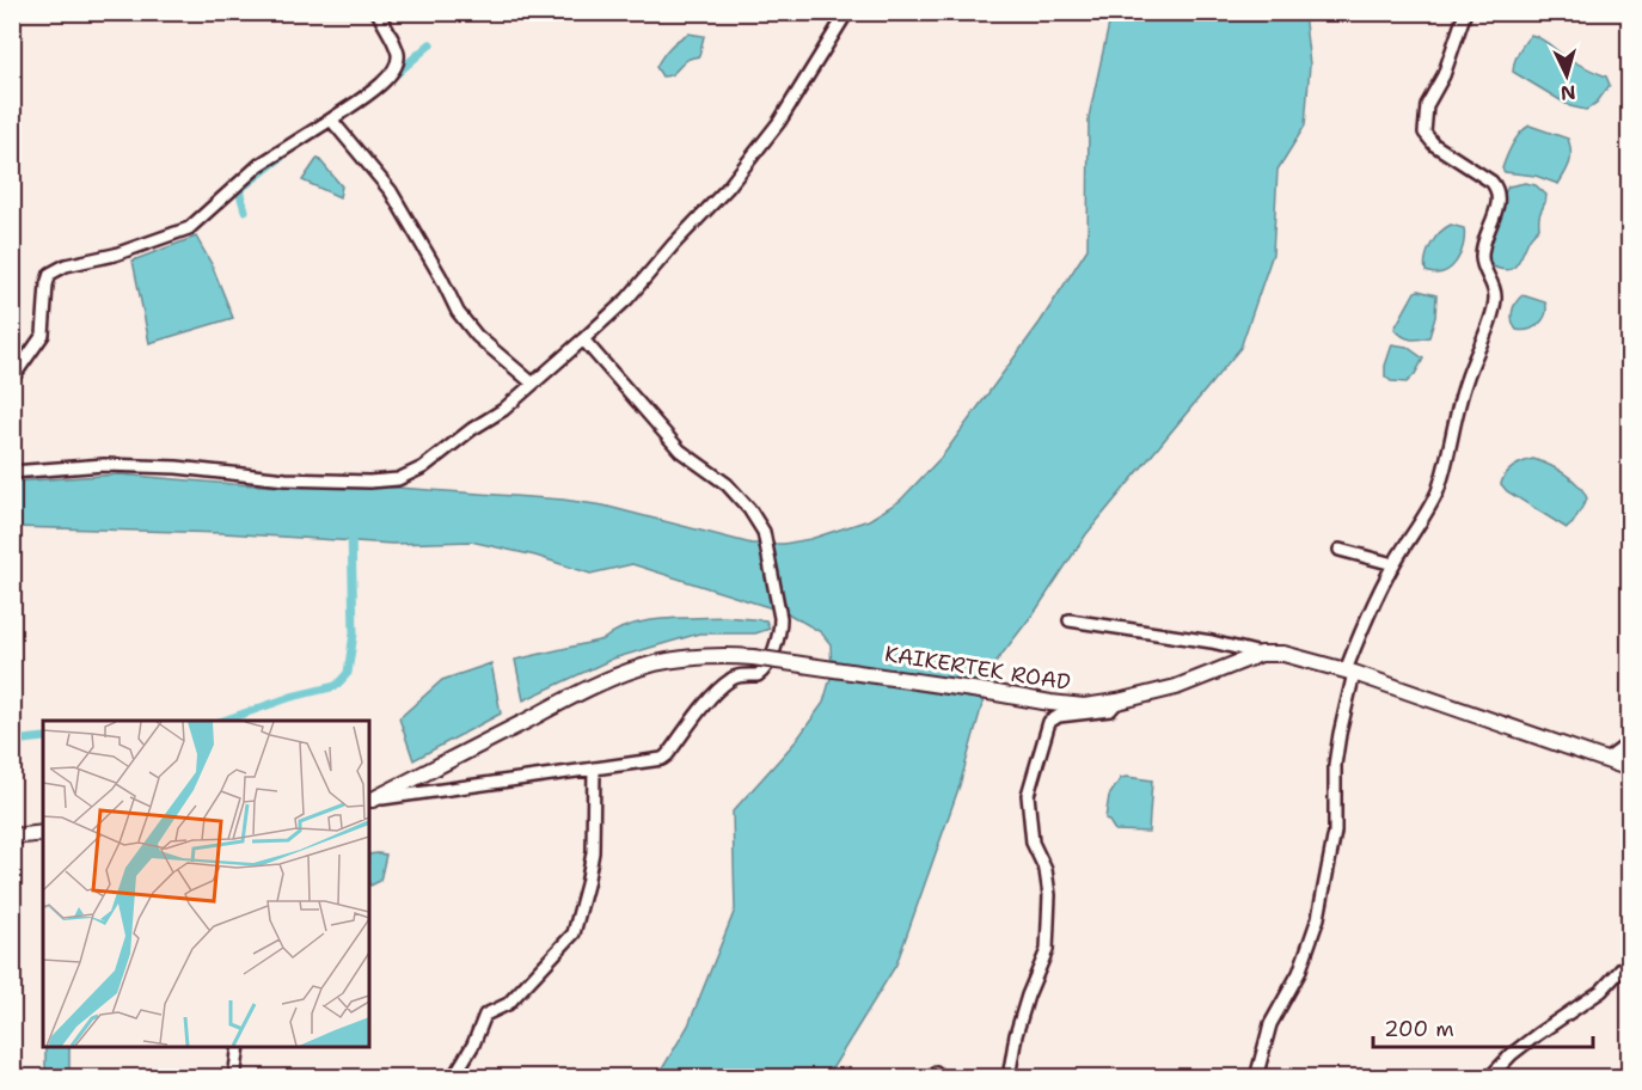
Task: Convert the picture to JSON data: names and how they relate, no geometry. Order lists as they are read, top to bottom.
{
  "streets": {
    "main road": ["KAIKERTEK ROAD"]
  },
  "scale_bar": "200 m",
  "north": "bottom"
}
